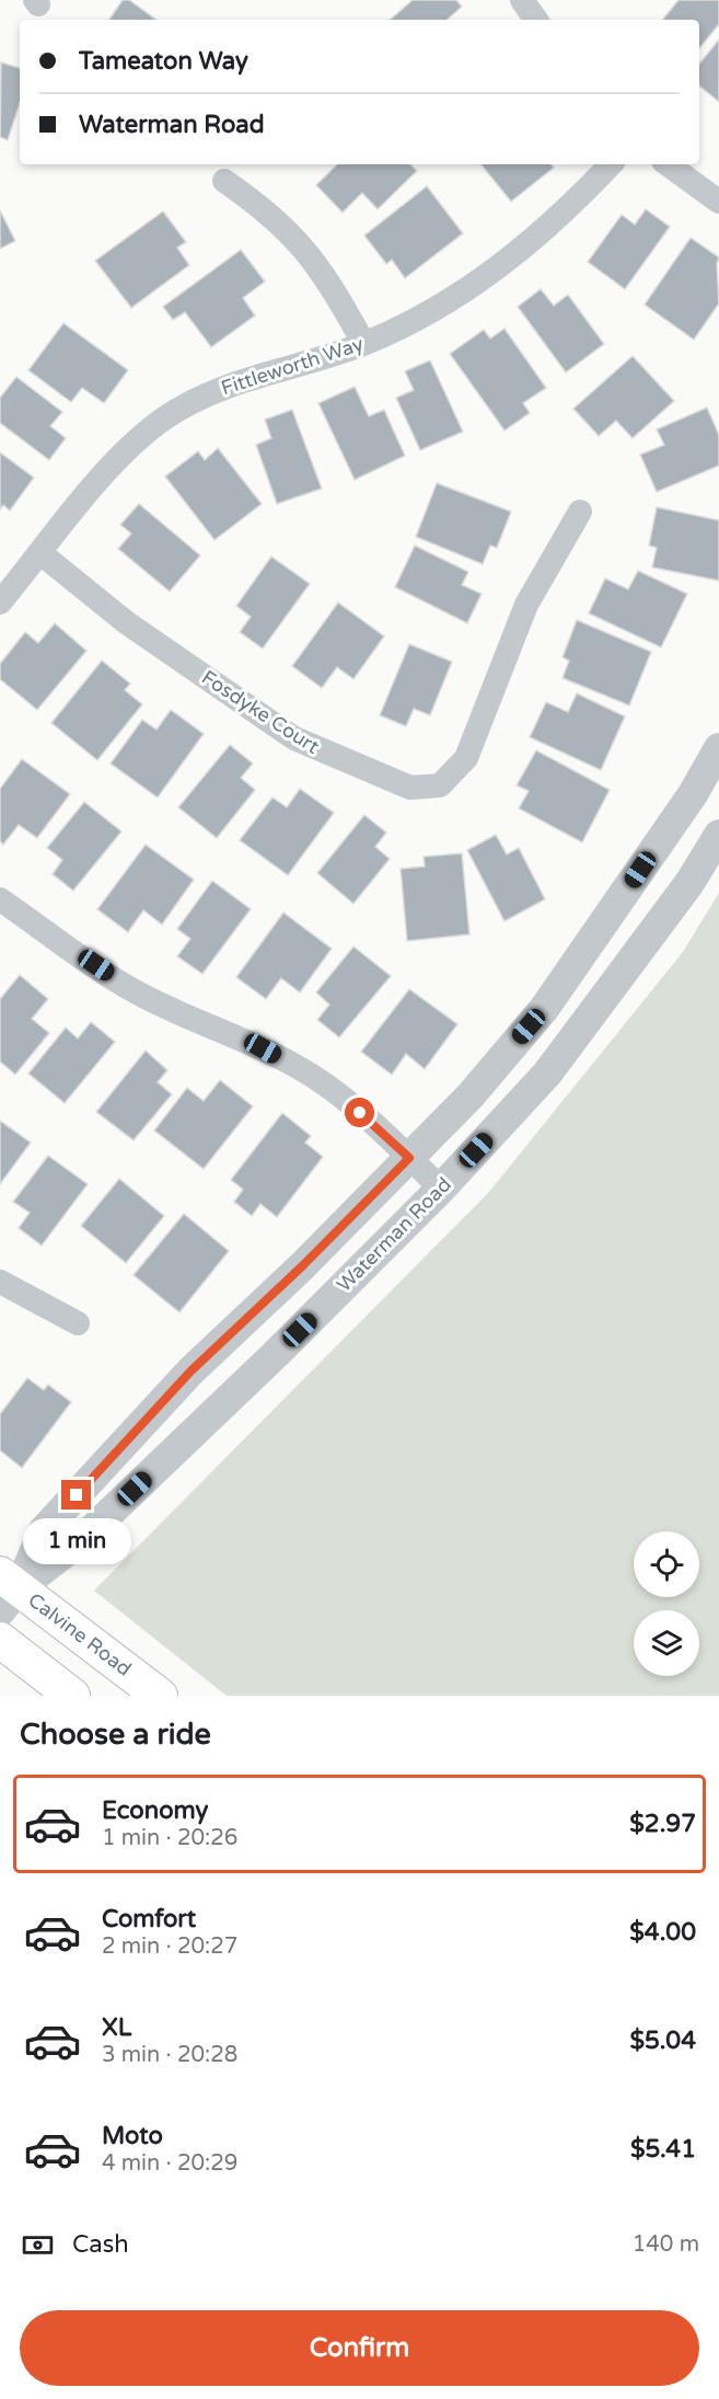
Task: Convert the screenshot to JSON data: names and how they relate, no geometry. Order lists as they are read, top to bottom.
{
  "streets": {
    "main road": ["Calvine Road"],
    "street": ["Fittleworth Way", "Fosdyke Court", "Waterman Road"]
  },
  "crossings": [
    ["Fittleworth Way", "Fosdyke Court"],
    ["Waterman Road", "Calvine Road"]
  ],
  "page": {
    "banner": ["Tameaton Way", "Waterman Road"],
    "bubble": "1 min",
    "heading": "Choose a ride",
    "list": [
      {
        "name": "Economy",
        "note": "1 min · 20:26",
        "value": "$2.97"
      },
      {
        "name": "Comfort",
        "note": "2 min · 20:27",
        "value": "$4.00"
      },
      {
        "name": "XL",
        "note": "3 min · 20:28",
        "value": "$5.04"
      },
      {
        "name": "Moto",
        "note": "4 min · 20:29",
        "value": "$5.41"
      }
    ],
    "pay": ["Cash", "140 m"],
    "buttons": "Confirm"
  }
}
